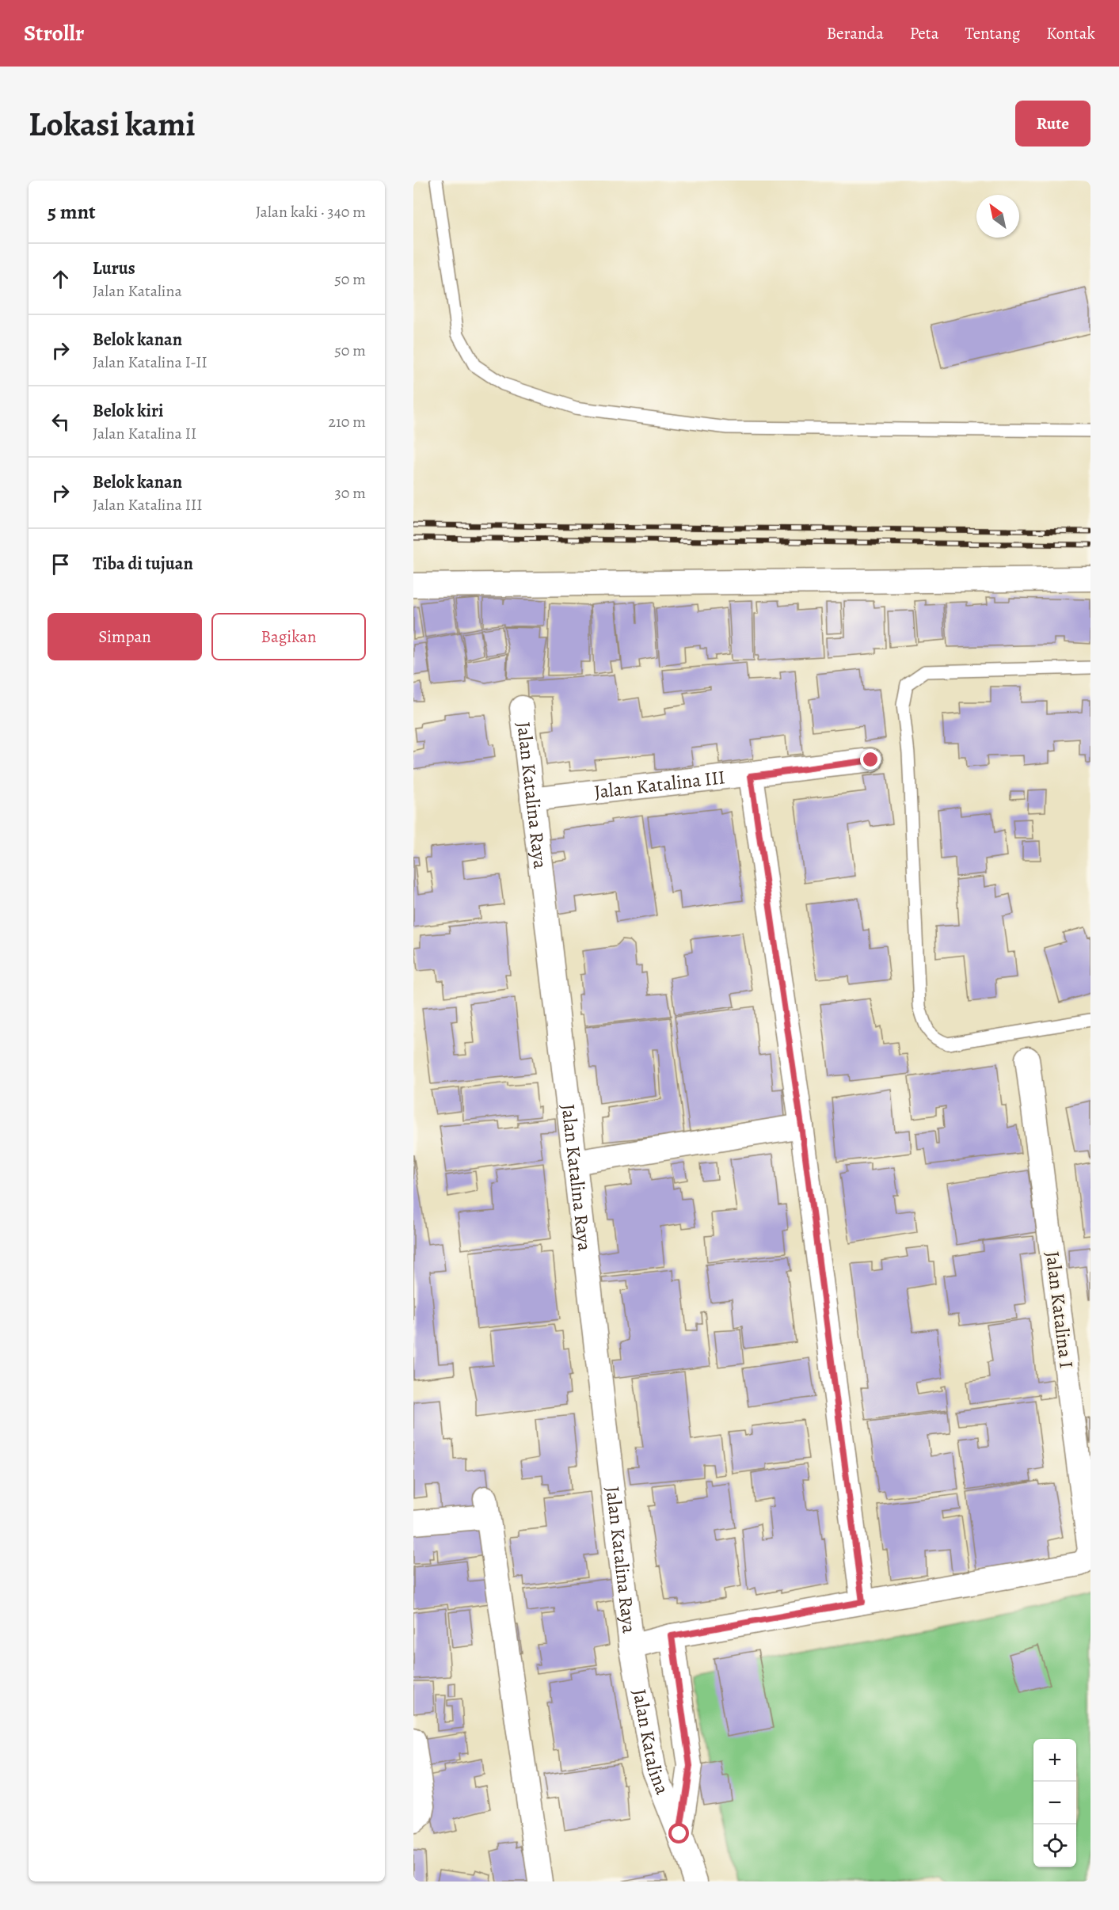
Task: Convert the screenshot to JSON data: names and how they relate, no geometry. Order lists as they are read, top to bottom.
{
  "streets": {
    "street": [
      "Jalan Katalina III",
      "Jalan Katalina Raya",
      "Jalan Katalina I",
      "Jalan Katalina"
    ]
  },
  "crossings": [
    ["Jalan Katalina III", "Jalan Katalina Raya"],
    ["Jalan Katalina Raya", "Jalan Katalina"]
  ],
  "north": "top left",
  "page": {
    "header": "Strollr",
    "nav": [
      "Beranda",
      "Peta",
      "Tentang",
      "Kontak"
    ],
    "buttons": [
      "Rute",
      ["Simpan", "Bagikan"]
    ],
    "title": "Lokasi kami",
    "heading": ["5 mnt", "Jalan kaki · 340 m"],
    "list": [
      ["Lurus", "Jalan Katalina", "50 m"],
      ["Belok kanan", "Jalan Katalina I-II", "50 m"],
      ["Belok kiri", "Jalan Katalina II", "210 m"],
      ["Belok kanan", "Jalan Katalina III", "30 m"],
      "Tiba di tujuan"
    ],
    "map_buttons": ["+", "−"]
  }
}
